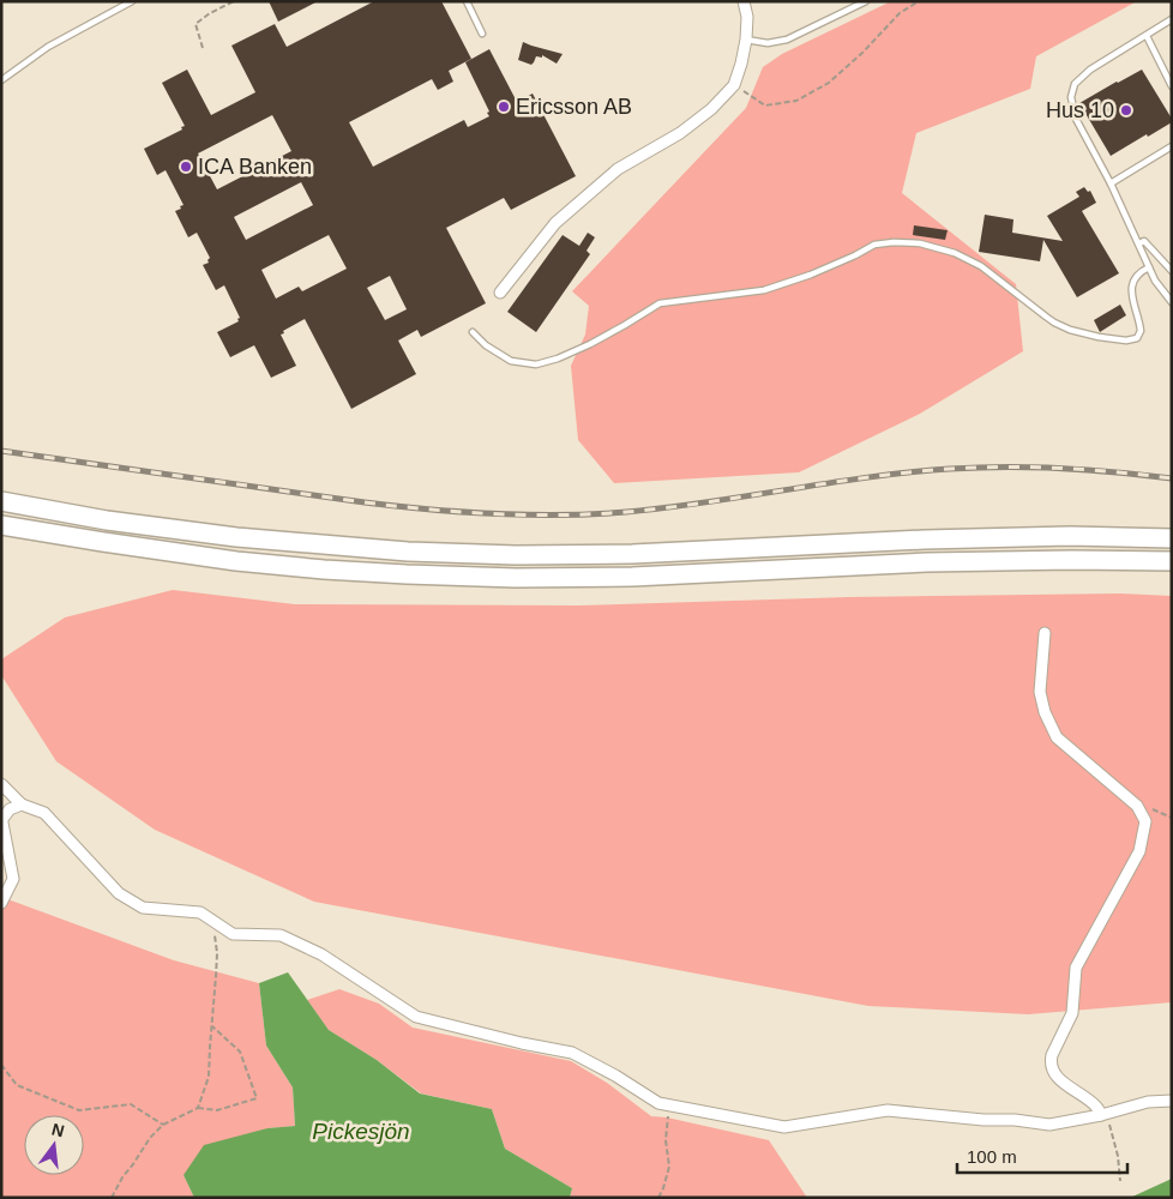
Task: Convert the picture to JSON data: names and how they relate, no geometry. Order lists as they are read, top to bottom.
{
  "water": ["Pickesjön"],
  "places": ["Ericsson AB", "Hus 10", "ICA Banken"],
  "scale_bar": "100 m",
  "north": "top"
}
